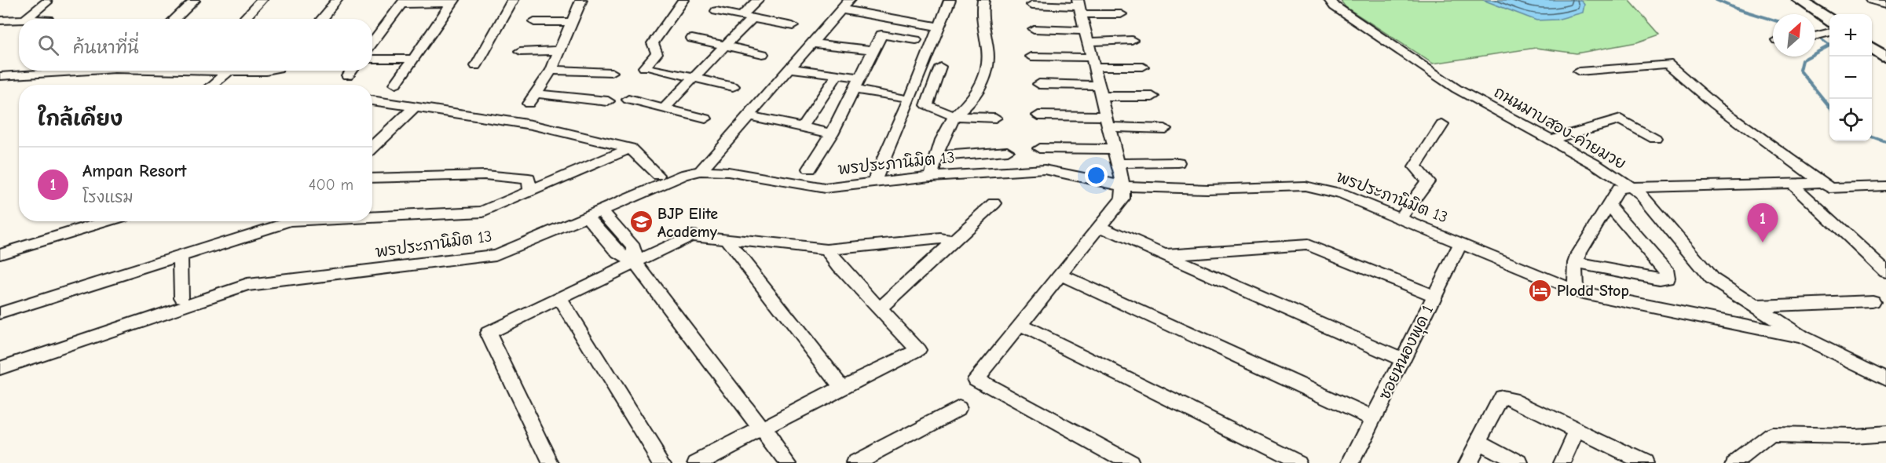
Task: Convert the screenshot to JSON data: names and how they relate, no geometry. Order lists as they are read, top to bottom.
{
  "streets": {
    "street": ["ถนนมาบสอง-ค่ายมวย", "พรประภานิมิต 13", "ซอยหนองพุด 1"]
  },
  "crossings": [
    ["ถนนมาบสอง-ค่ายมวย", "พรประภานิมิต 13"],
    ["พรประภานิมิต 13", "ซอยหนองพุด 1"]
  ],
  "places": {
    "school or university": ["BJP Elite Academy"],
    "hotel": ["Plodd Stop"]
  },
  "north": "top right",
  "page": {
    "map_buttons": ["+", "−"],
    "search": "ค้นหาที่นี่",
    "heading": "ใกล้เคียง",
    "list": [
      {
        "mark": "1",
        "name": "Ampan Resort",
        "note": "โรงแรม",
        "value": "400 m"
      }
    ],
    "pins": "1"
  }
}
